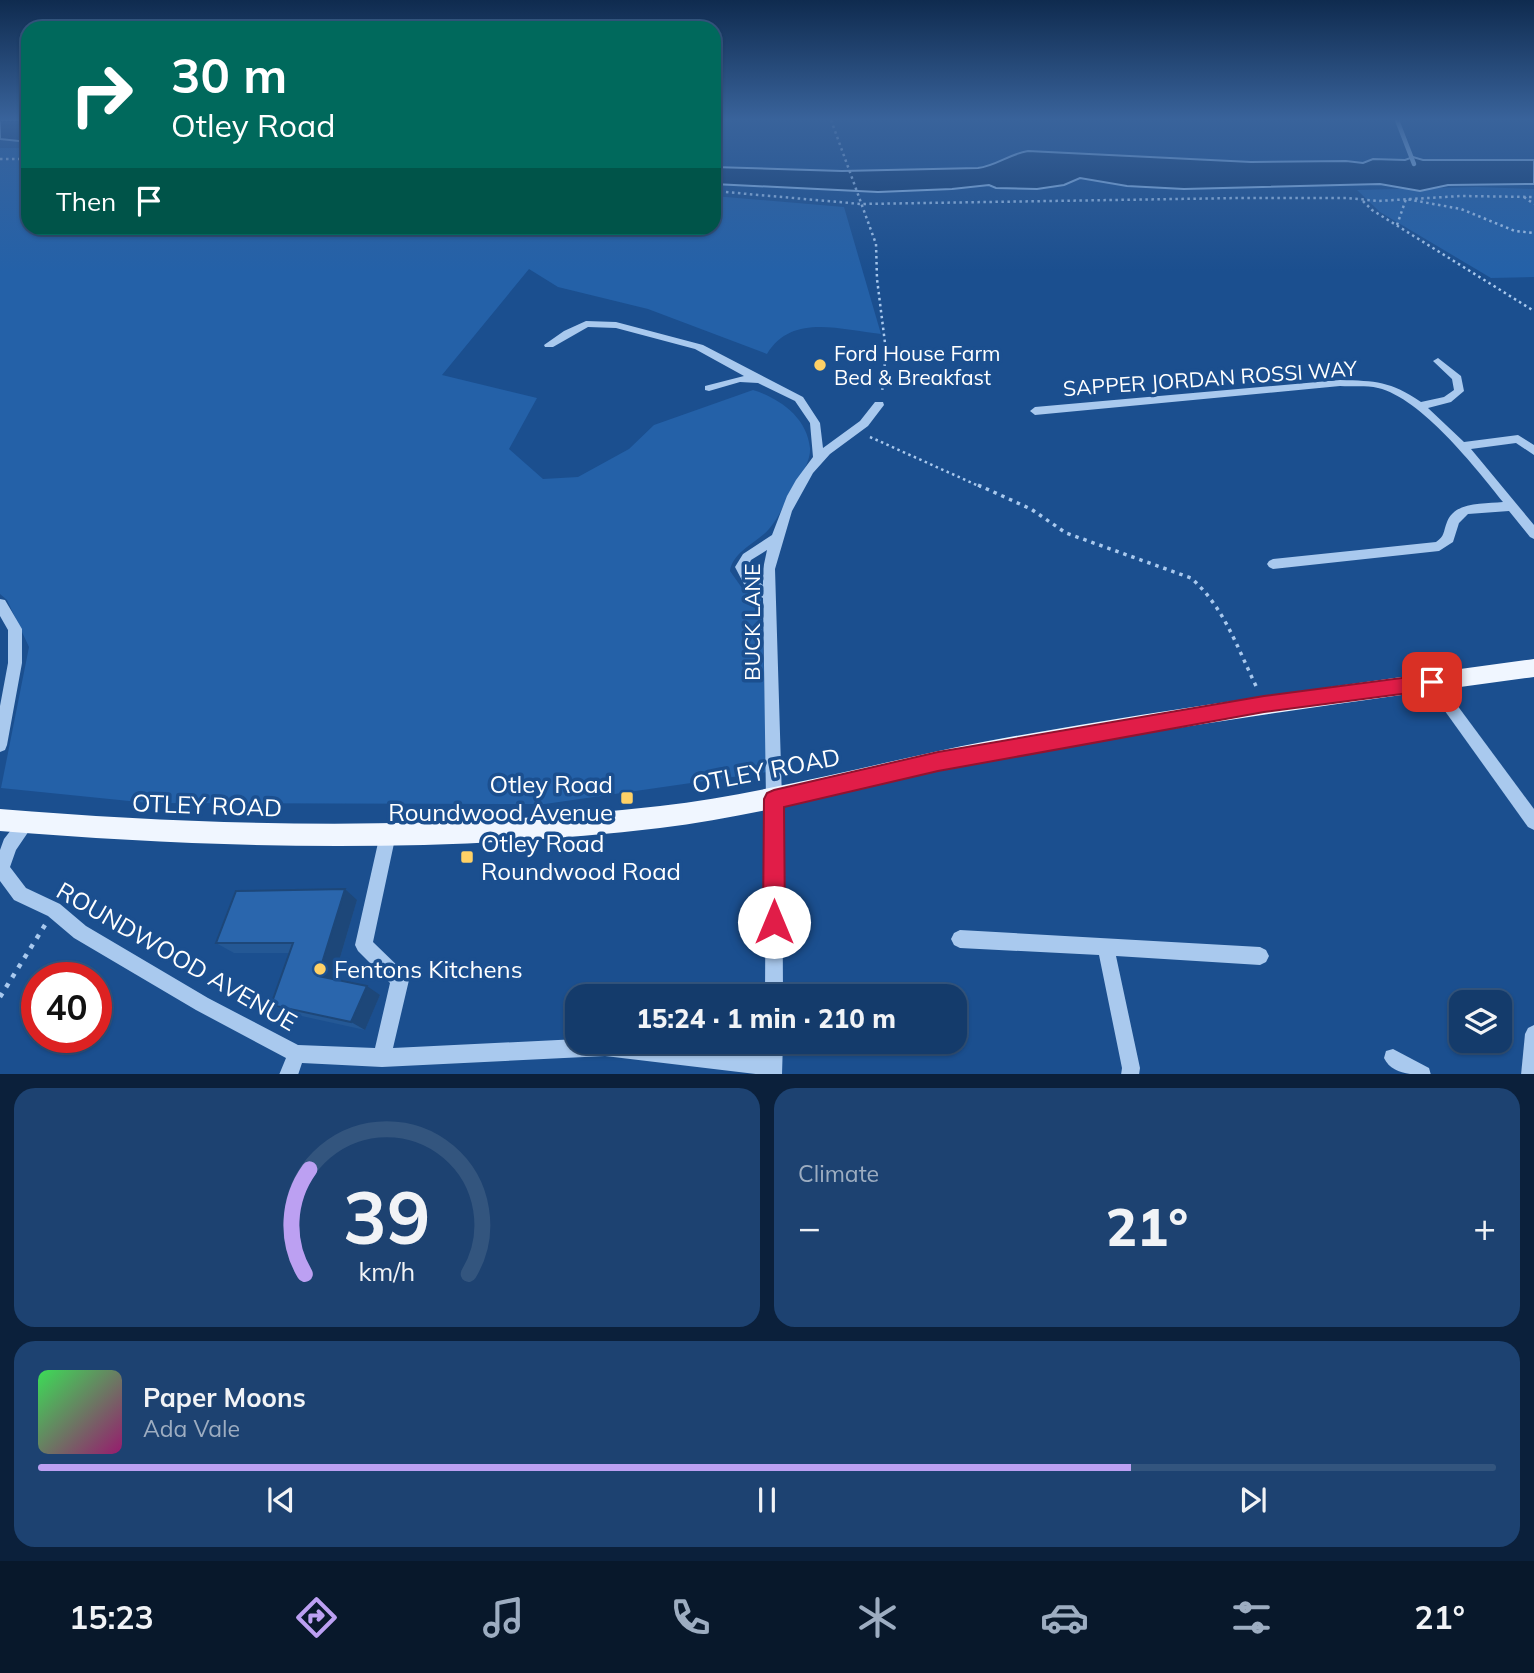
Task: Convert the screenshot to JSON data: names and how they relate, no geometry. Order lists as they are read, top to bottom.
{
  "streets": {
    "main road": ["OTLEY ROAD"],
    "street": ["SAPPER JORDAN ROSSI WAY", "BUCK LANE", "ROUNDWOOD AVENUE"]
  },
  "crossings": [
    ["BUCK LANE", "OTLEY ROAD"],
    ["OTLEY ROAD", "ROUNDWOOD AVENUE"]
  ],
  "places": {
    "other": ["Ford House Farm Bed & Breakfast", "Fentons Kitchens"],
    "transit": ["Otley Road Roundwood Avenue", "Otley Road Roundwood Road"]
  },
  "page": {
    "turn": ["30 m", "Otley Road"],
    "then": "Then",
    "limit": "40",
    "trip": "15:24 · 1 min · 210 m",
    "tile": "Climate",
    "heat": ["−", "21°", "+"],
    "song": ["Paper Moons", "Ada Vale"],
    "tabs": ["15:23", "21°"],
    "gauge": ["39", "km/h"]
  }
}
